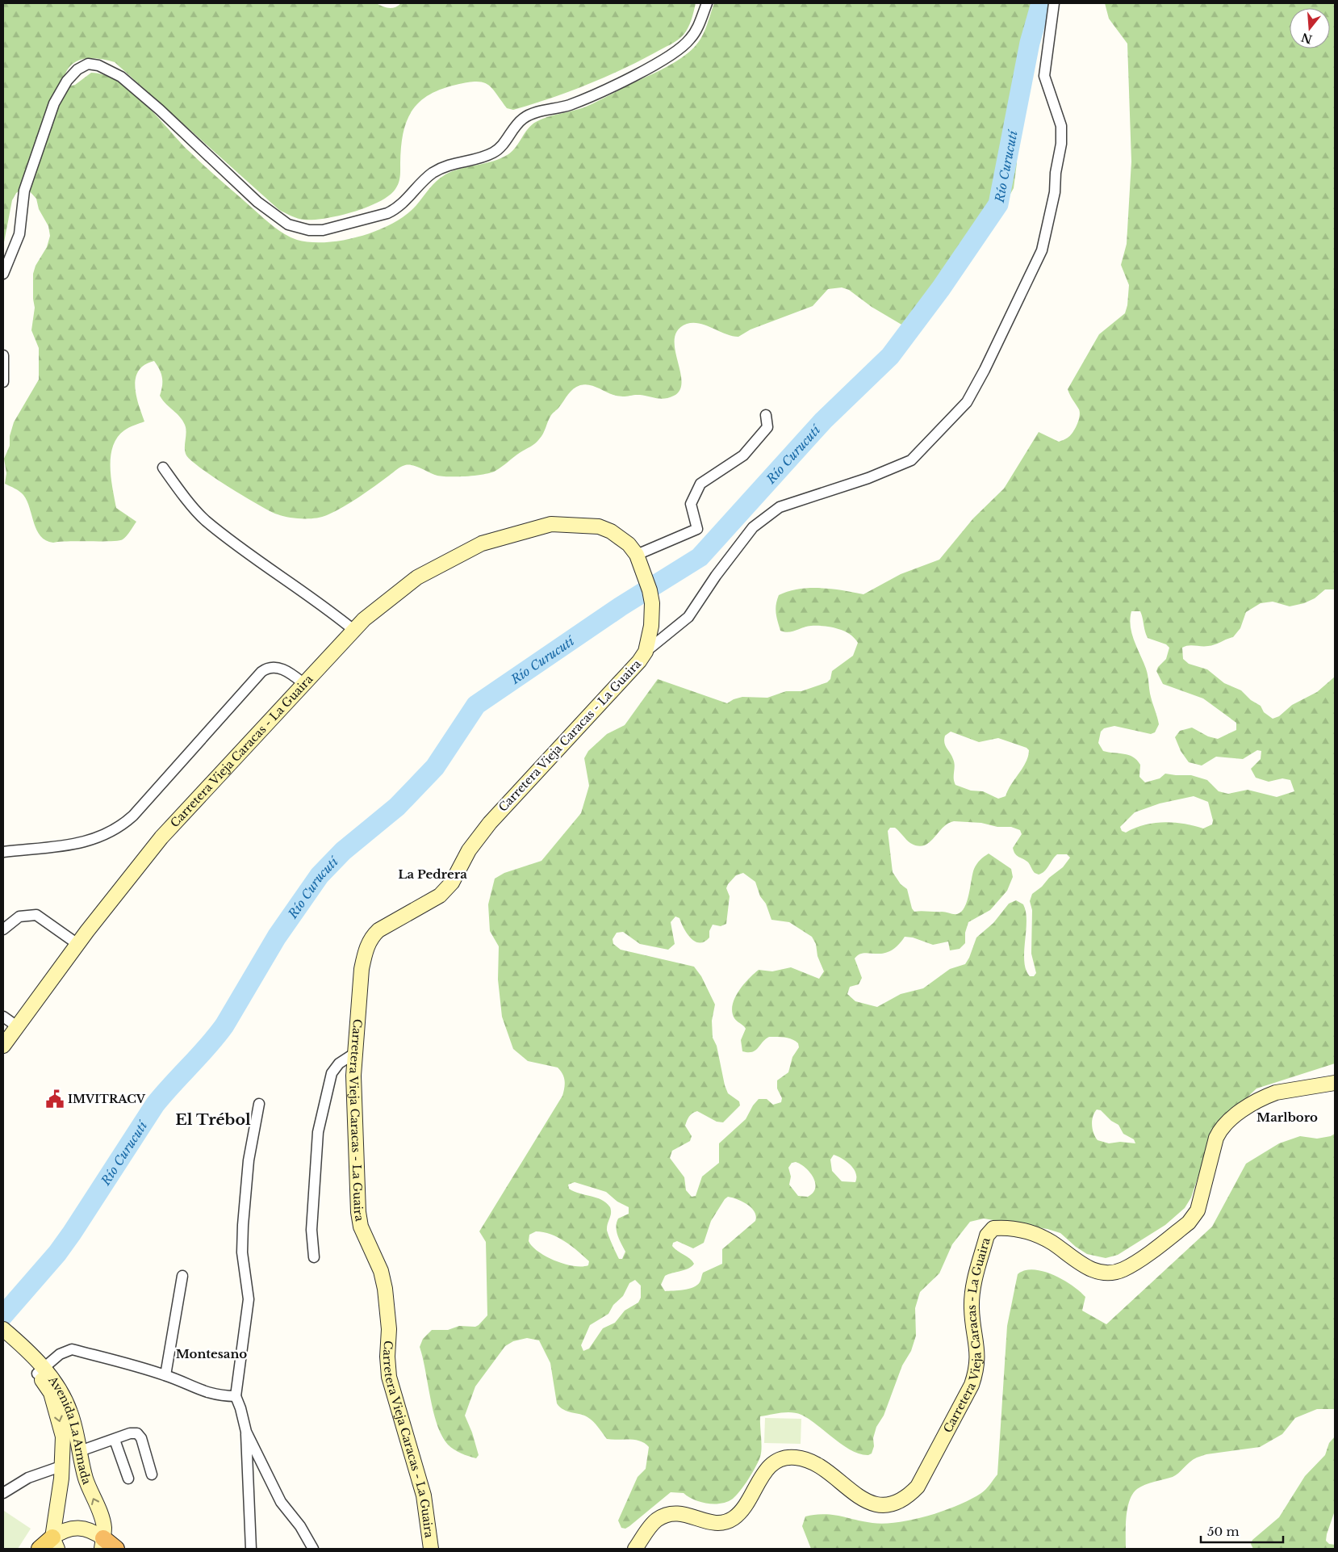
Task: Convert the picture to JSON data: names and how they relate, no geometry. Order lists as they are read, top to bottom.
{
  "streets": {
    "main road": ["Carretera Vieja Caracas - La Guaira", "Avenida La Armada"]
  },
  "districts": [
    "La Pedrera",
    "Marlboro",
    "El Trébol",
    "Montesano"
  ],
  "water": ["Río Curucutí"],
  "places": {
    "public building": ["IMVITRACV"]
  },
  "scale_bar": "50 m",
  "north": "bottom"
}
